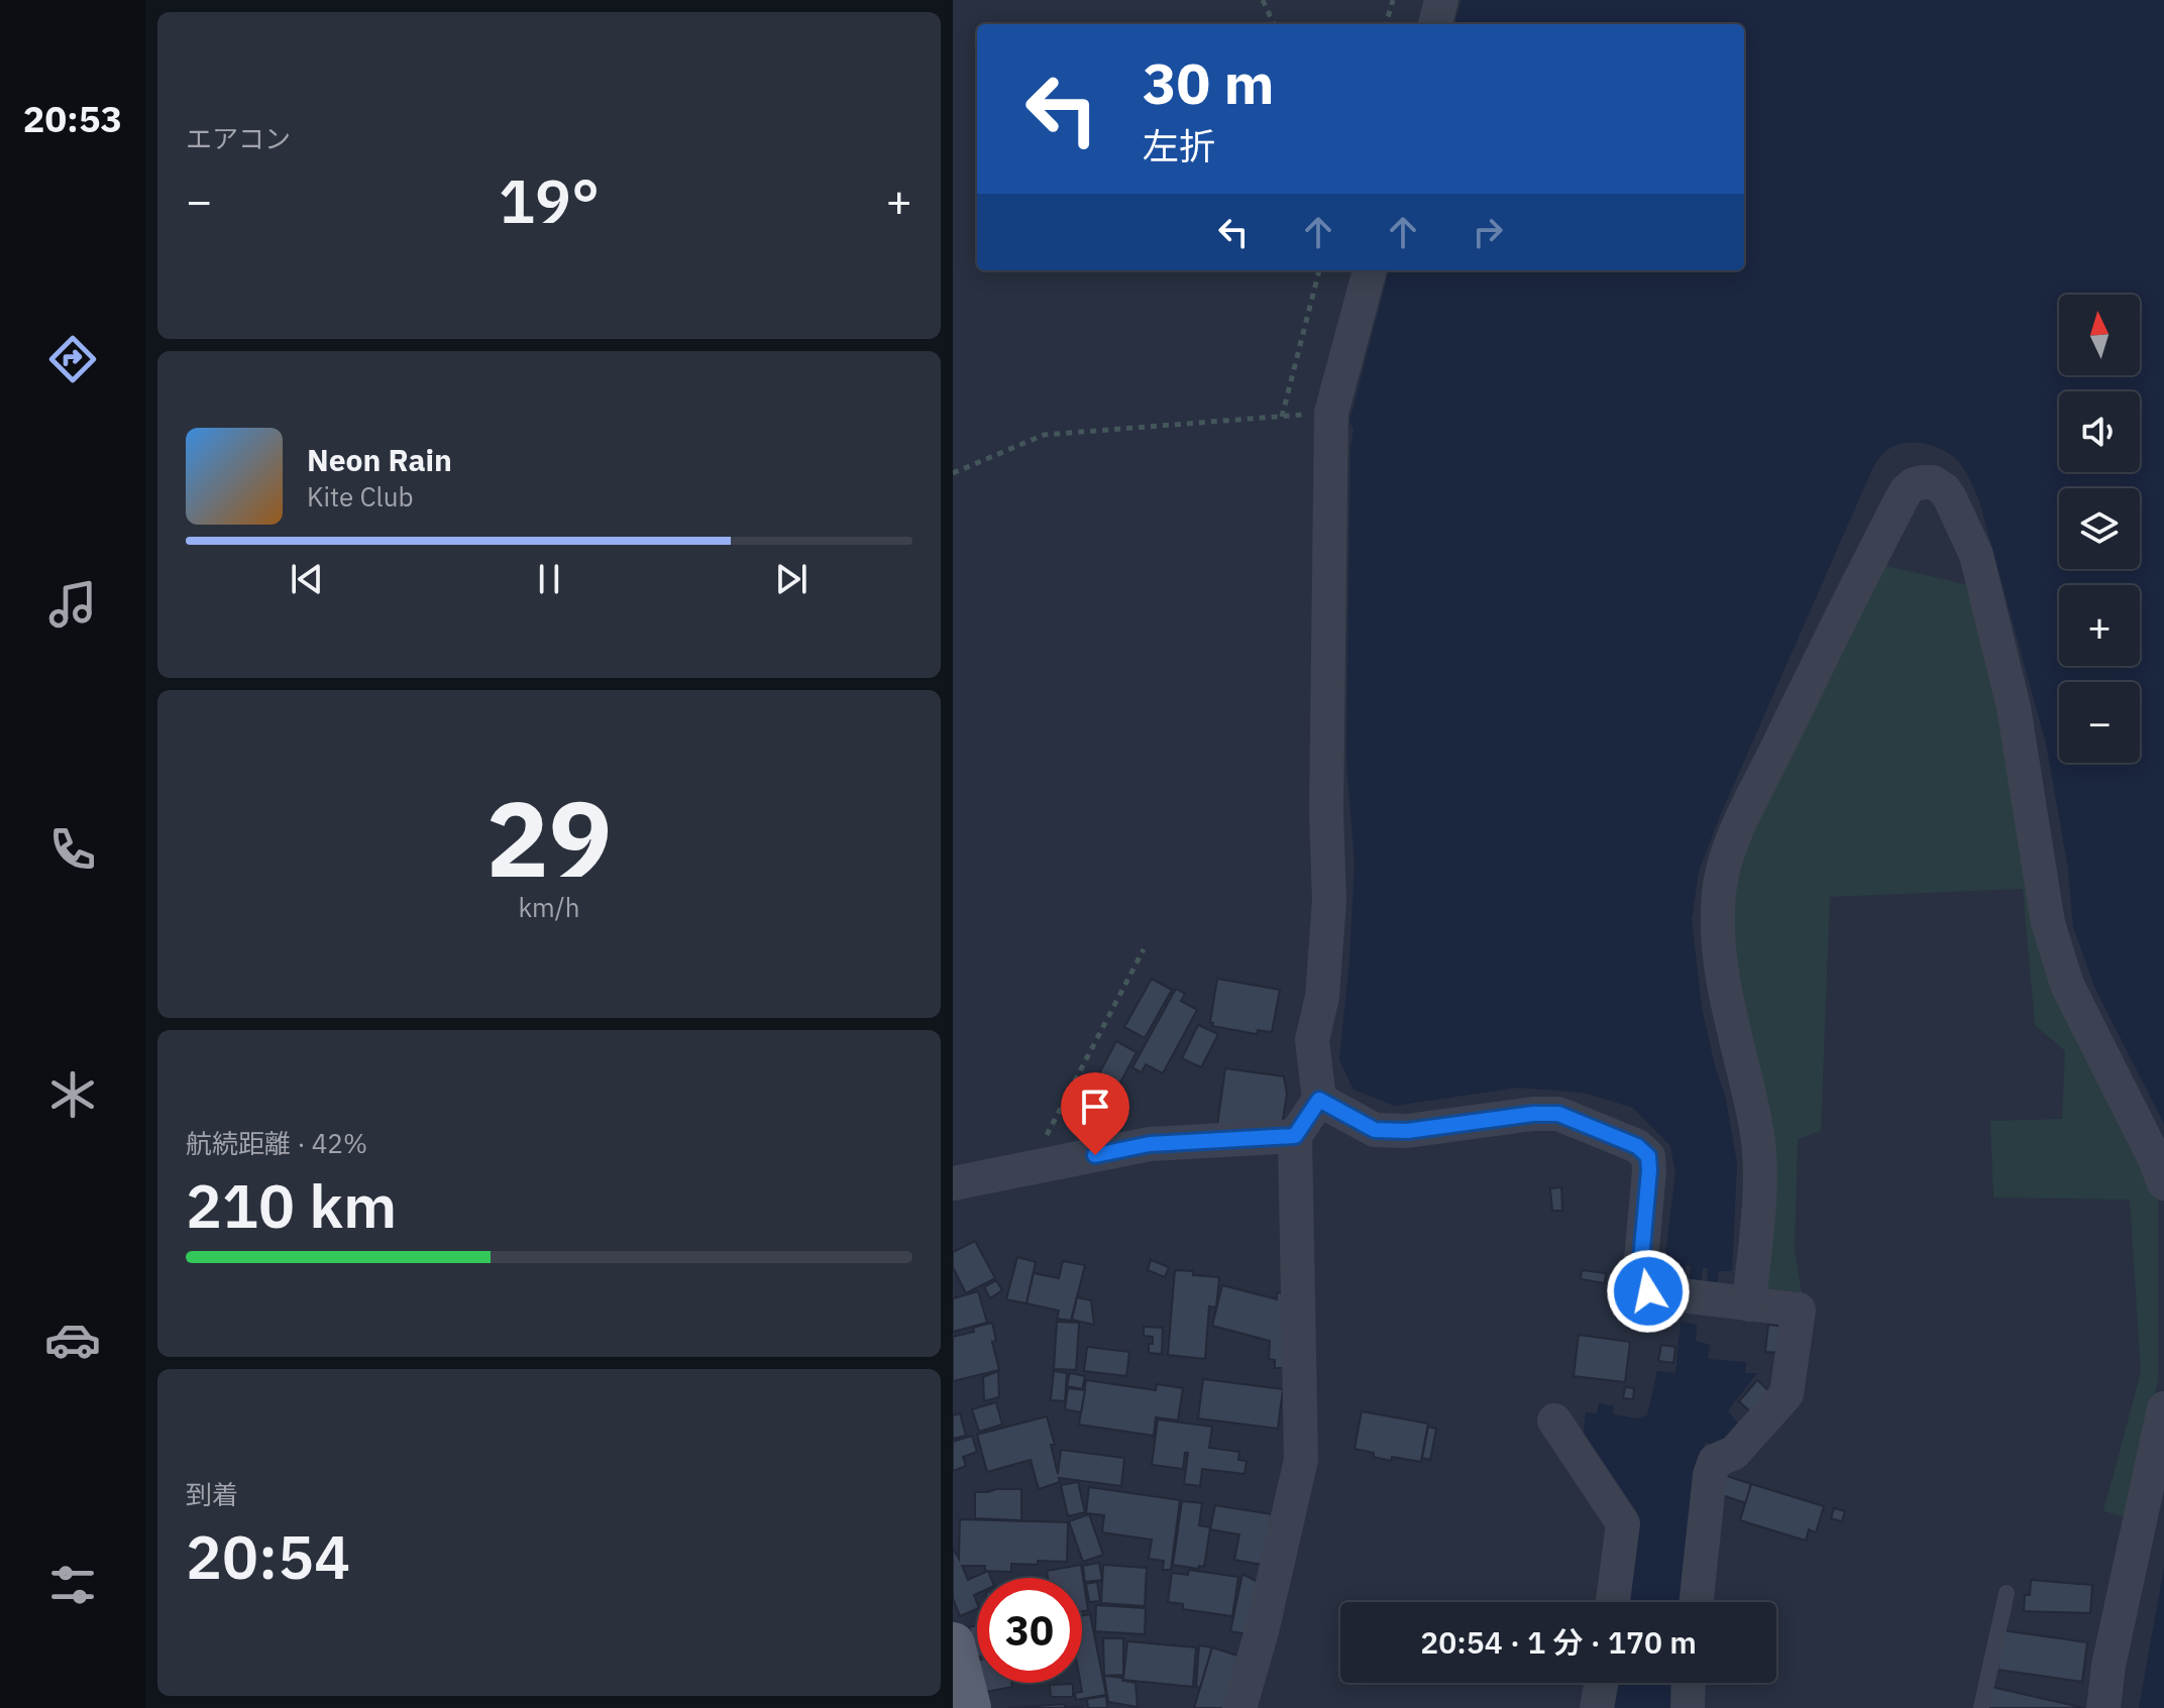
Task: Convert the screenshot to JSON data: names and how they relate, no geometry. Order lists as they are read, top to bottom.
{
  "north": "top",
  "page": {
    "tabs": "20:53",
    "tile": [
      "エアコン",
      ["29", "km/h"],
      ["航続距離 · 42%", "210 km"],
      ["到着", "20:54"]
    ],
    "turn": ["30 m", "左折"],
    "heat": ["−", "19°", "+"],
    "map_buttons": ["+", "−"],
    "song": ["Neon Rain", "Kite Club"],
    "limit": "30",
    "trip": "20:54 · 1 分 · 170 m"
  }
}
